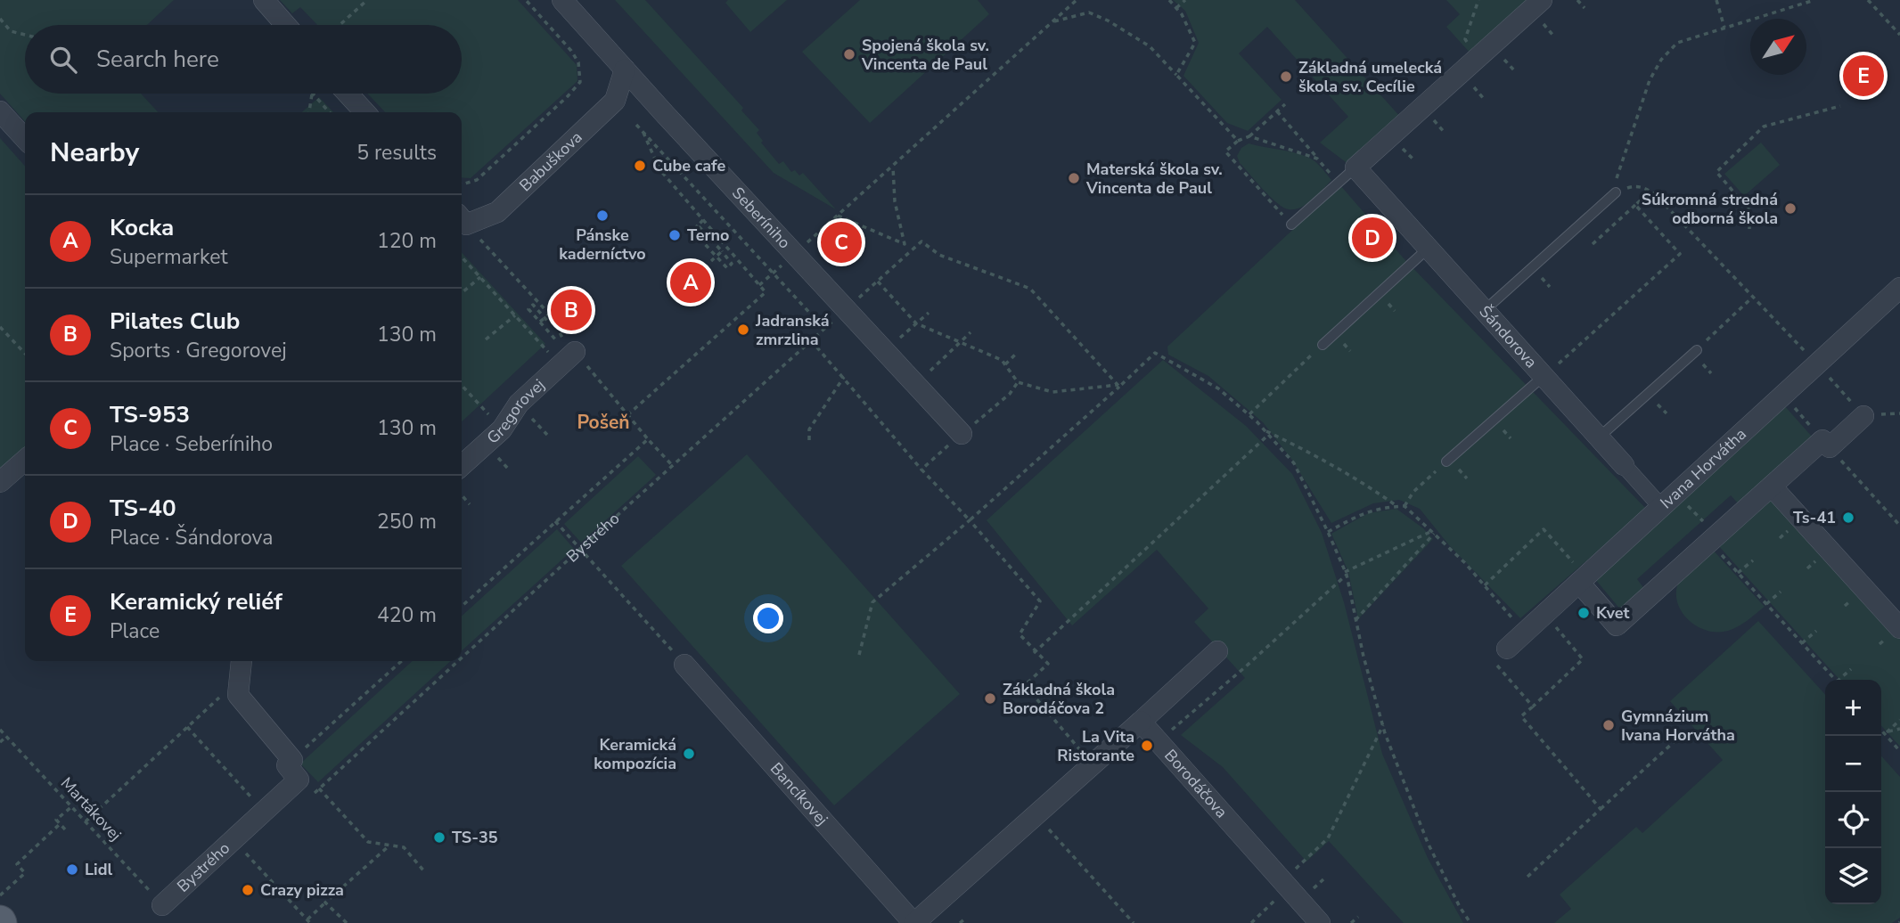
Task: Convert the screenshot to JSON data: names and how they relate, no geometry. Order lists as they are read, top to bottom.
{
  "streets": {
    "street": [
      "Babuškova",
      "Seberíniho",
      "Šándorova",
      "Gregorovej",
      "Ivana Horvátha",
      "Bystrého",
      "Borodáčova",
      "Bancíkovej"
    ],
    "path": ["Martákovej"]
  },
  "crossings": [
    ["Babuškova", "Seberíniho"],
    ["Šándorova", "Ivana Horvátha"],
    ["Bystrého", "Martákovej"]
  ],
  "districts": ["Pošeň"],
  "places": [
    "Spojená škola sv. Vincenta de Paul",
    "Základná umelecká škola sv. Cecílie",
    "Cube cafe",
    "Materská škola sv. Vincenta de Paul",
    "Súkromná stredná odborná škola",
    "Pánske kaderníctvo",
    "Terno",
    "Jadranská zmrzlina",
    "Ts-41",
    "Kvet",
    "Základná škola Borodáčova 2",
    "Gymnázium Ivana Horvátha",
    "La Vita Ristorante",
    "Keramická kompozícia",
    "TS-35",
    "Lidl",
    "Crazy pizza"
  ],
  "north": "top right",
  "page": {
    "search": "Search here",
    "pins": [
      "E",
      "D",
      "C",
      "A",
      "B"
    ],
    "heading": ["Nearby", "5 results"],
    "list": [
      {
        "mark": "A",
        "name": "Kocka",
        "note": "Supermarket",
        "value": "120 m"
      },
      {
        "mark": "B",
        "name": "Pilates Club",
        "note": "Sports · Gregorovej",
        "value": "130 m"
      },
      {
        "mark": "C",
        "name": "TS-953",
        "note": "Place · Seberíniho",
        "value": "130 m"
      },
      {
        "mark": "D",
        "name": "TS-40",
        "note": "Place · Šándorova",
        "value": "250 m"
      },
      {
        "mark": "E",
        "name": "Keramický reliéf",
        "note": "Place",
        "value": "420 m"
      }
    ],
    "map_buttons": ["+", "−"]
  }
}
